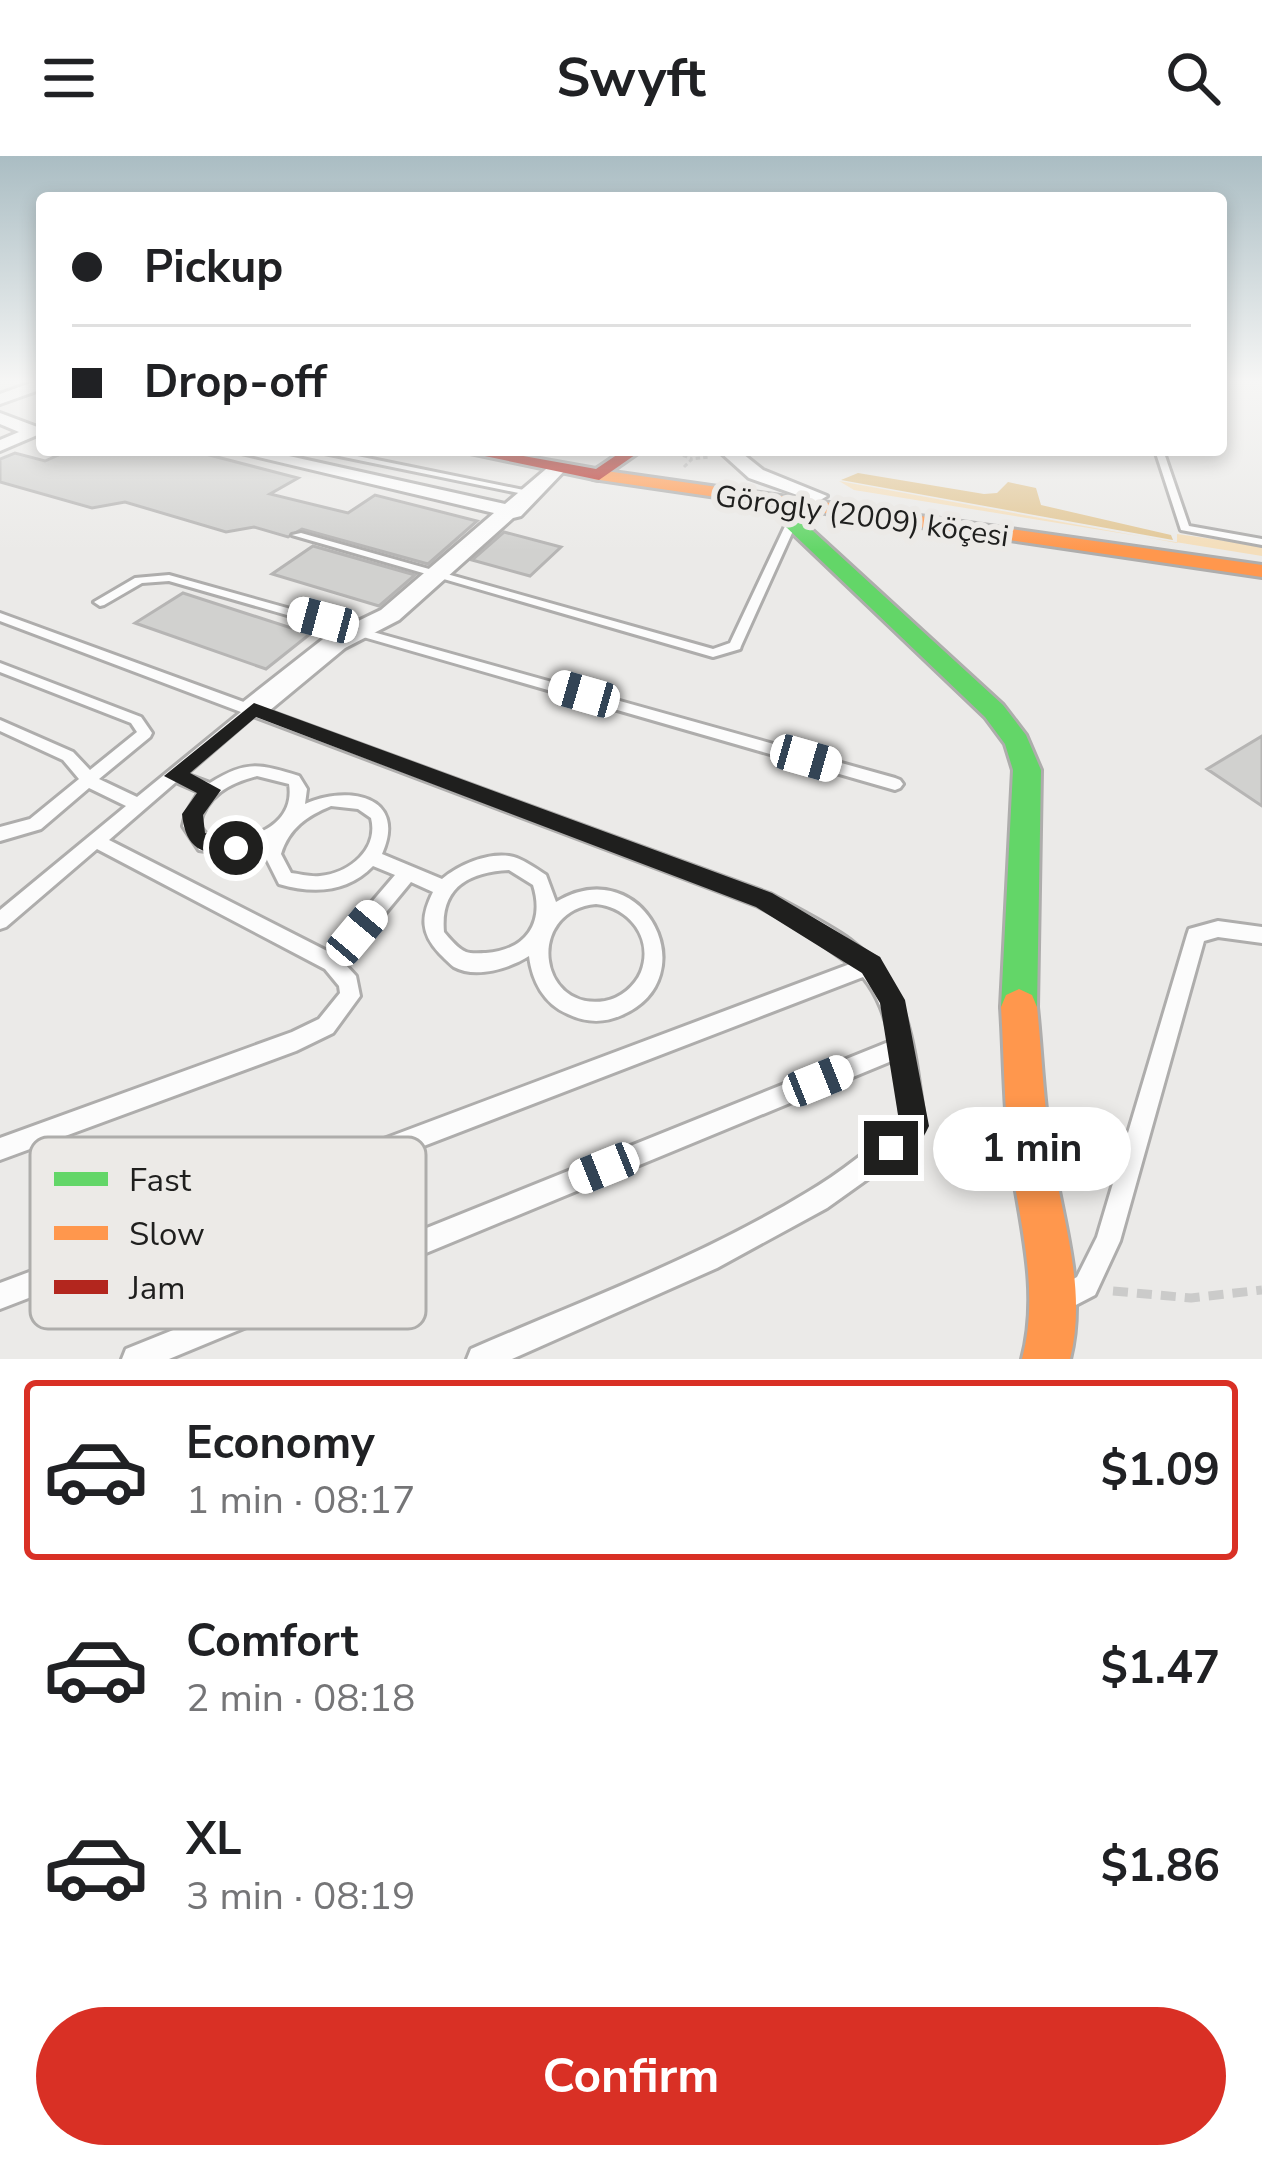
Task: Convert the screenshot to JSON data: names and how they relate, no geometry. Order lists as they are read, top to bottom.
{
  "streets": {
    "main road": ["Görogly (2009) köçesi"]
  },
  "legend": ["Fast", "Slow", "Jam"],
  "page": {
    "header": "Swyft",
    "banner": ["Pickup", "Drop-off"],
    "bubble": "1 min",
    "list": [
      {
        "name": "Economy",
        "note": "1 min · 08:17",
        "value": "$1.09"
      },
      {
        "name": "Comfort",
        "note": "2 min · 08:18",
        "value": "$1.47"
      },
      {
        "name": "XL",
        "note": "3 min · 08:19",
        "value": "$1.86"
      }
    ],
    "buttons": "Confirm"
  }
}
